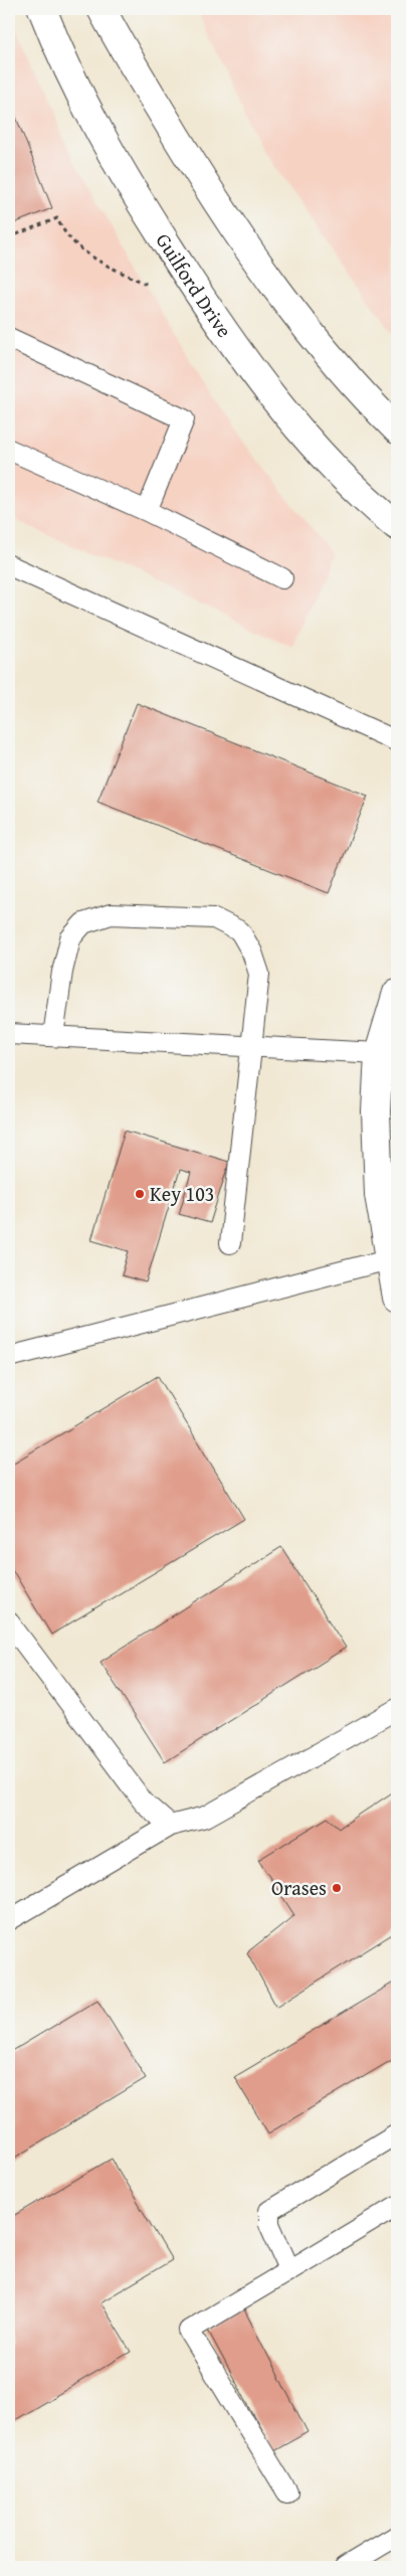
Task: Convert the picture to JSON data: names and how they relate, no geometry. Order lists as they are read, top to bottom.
{
  "streets": {
    "main road": ["Guilford Drive"]
  },
  "places": ["Key 103", "Orases"]
}
